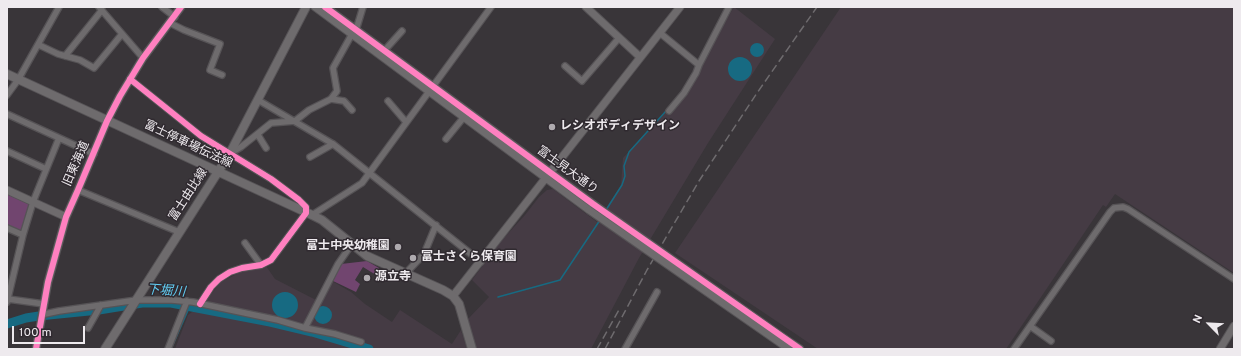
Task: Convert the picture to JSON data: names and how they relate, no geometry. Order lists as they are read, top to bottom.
{
  "streets": {
    "main road": ["富士停車場伝法線", "富士由比線"],
    "street": ["旧東海道", "富士見大通り"]
  },
  "crossings": [
    ["富士停車場伝法線", "旧東海道"],
    ["富士停車場伝法線", "富士由比線"]
  ],
  "water": ["下堀川"],
  "places": [
    "レシオボディデザイン",
    "富士中央幼稚園",
    "富士さくら保育園",
    "源立寺"
  ],
  "scale_bar": "100 m",
  "north": "top left"
}
